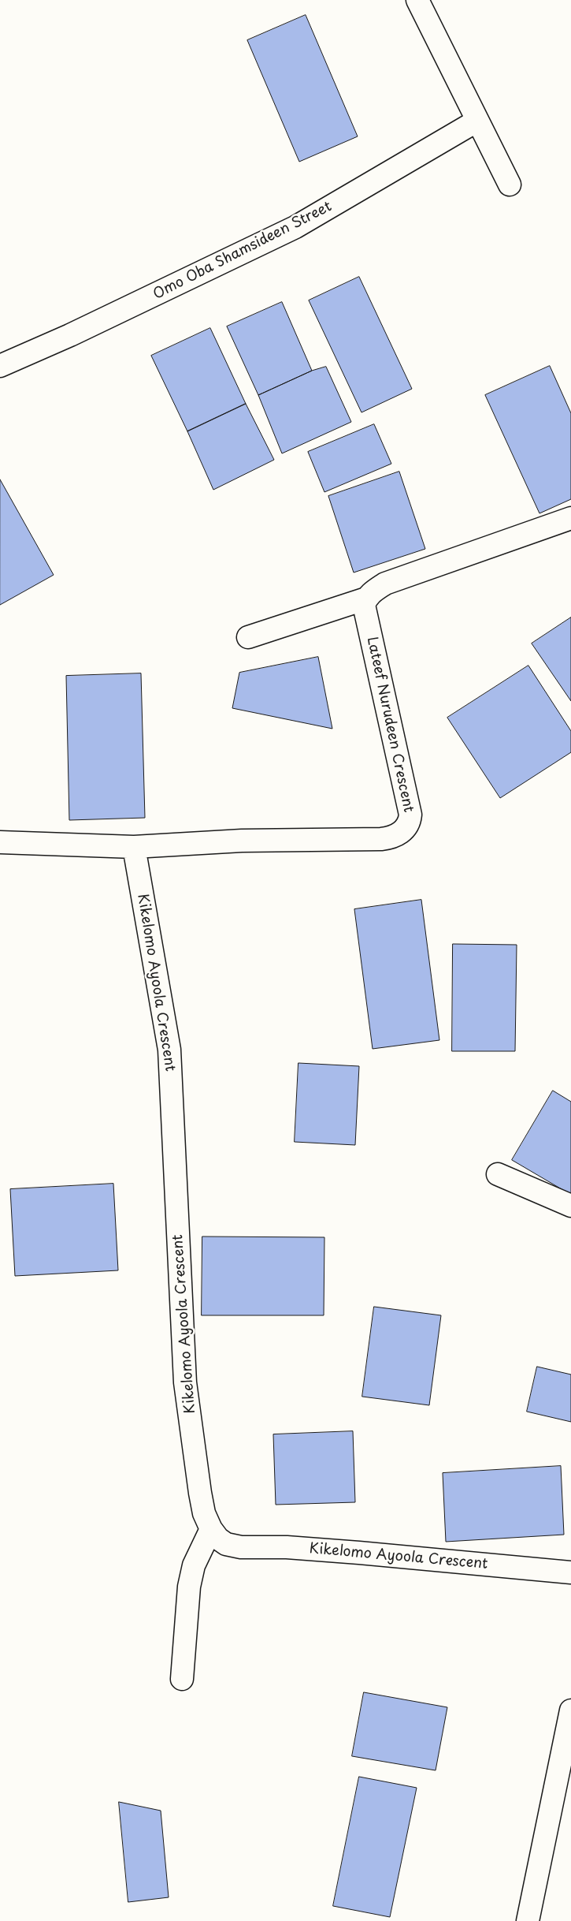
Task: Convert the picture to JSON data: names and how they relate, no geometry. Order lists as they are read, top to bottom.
{
  "streets": {
    "street": ["Omo Oba Shamsideen Street", "Lateef Nurudeen Crescent", "Kikelomo Ayoola Crescent"]
  },
  "crossings": [
    ["Lateef Nurudeen Crescent", "Kikelomo Ayoola Crescent"]
  ]
}
